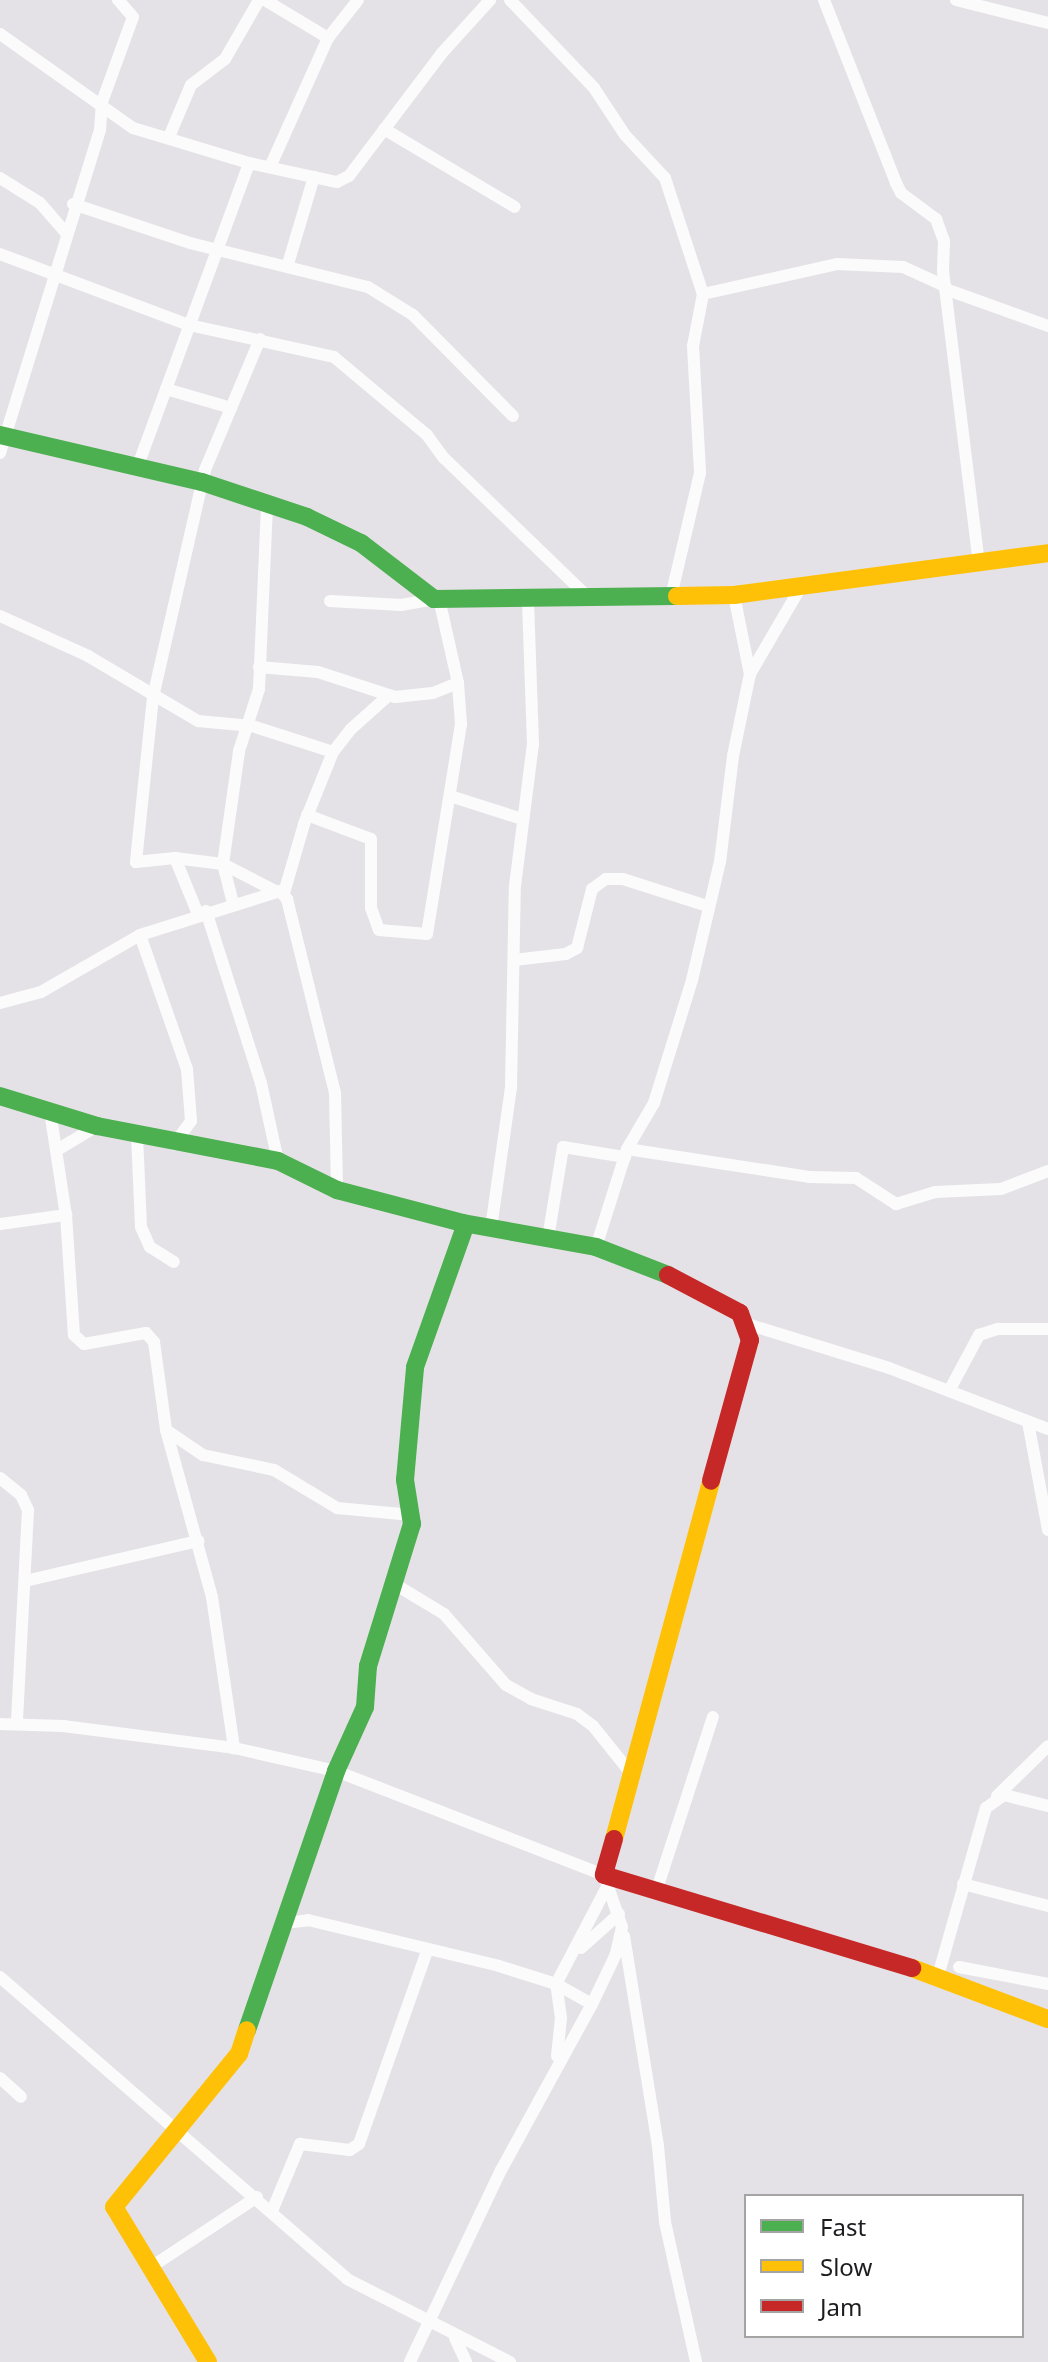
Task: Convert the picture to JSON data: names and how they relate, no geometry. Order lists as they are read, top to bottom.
{
  "legend": ["Fast", "Slow", "Jam"]
}
